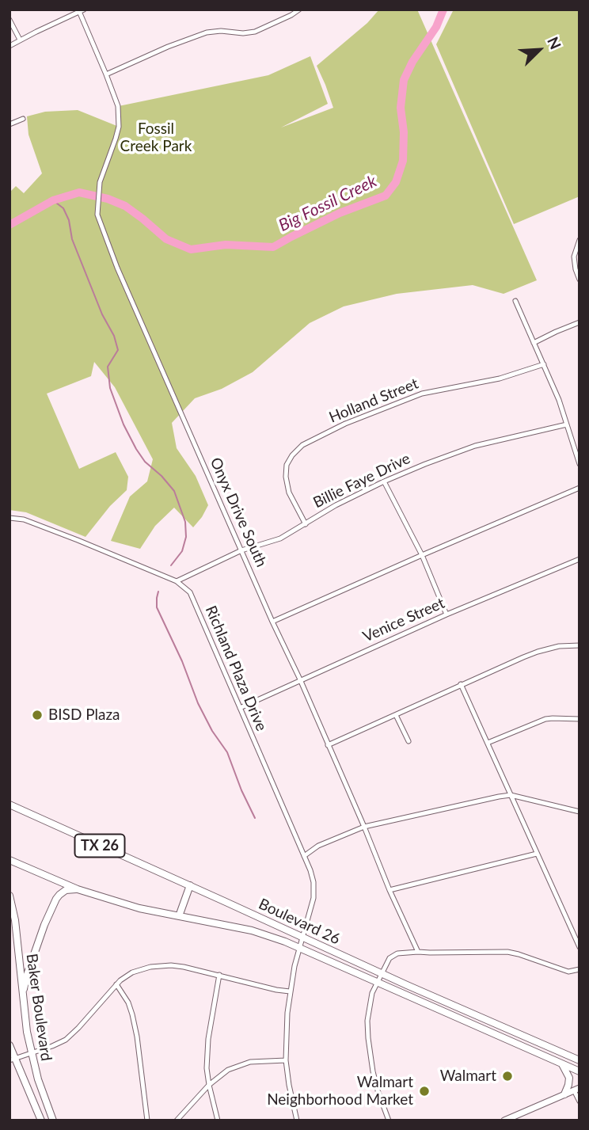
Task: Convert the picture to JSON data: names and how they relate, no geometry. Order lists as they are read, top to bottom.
{
  "streets": {
    "main road": ["TX 26", "Boulevard 26", "Baker Boulevard"],
    "street": [
      "Holland Street",
      "Billie Faye Drive",
      "Onyx Drive South",
      "Venice Street",
      "Richland Plaza Drive"
    ]
  },
  "crossings": [
    ["Holland Street", "Billie Faye Drive"],
    ["Billie Faye Drive", "Onyx Drive South"],
    ["Billie Faye Drive", "Richland Plaza Drive"],
    ["Onyx Drive South", "Venice Street"],
    ["Venice Street", "Richland Plaza Drive"],
    ["Richland Plaza Drive", "Boulevard 26"]
  ],
  "water": ["Big Fossil Creek"],
  "parks": ["Fossil Creek Park"],
  "places": ["BISD Plaza", "Walmart", "Walmart Neighborhood Market"],
  "north": "top right"
}
